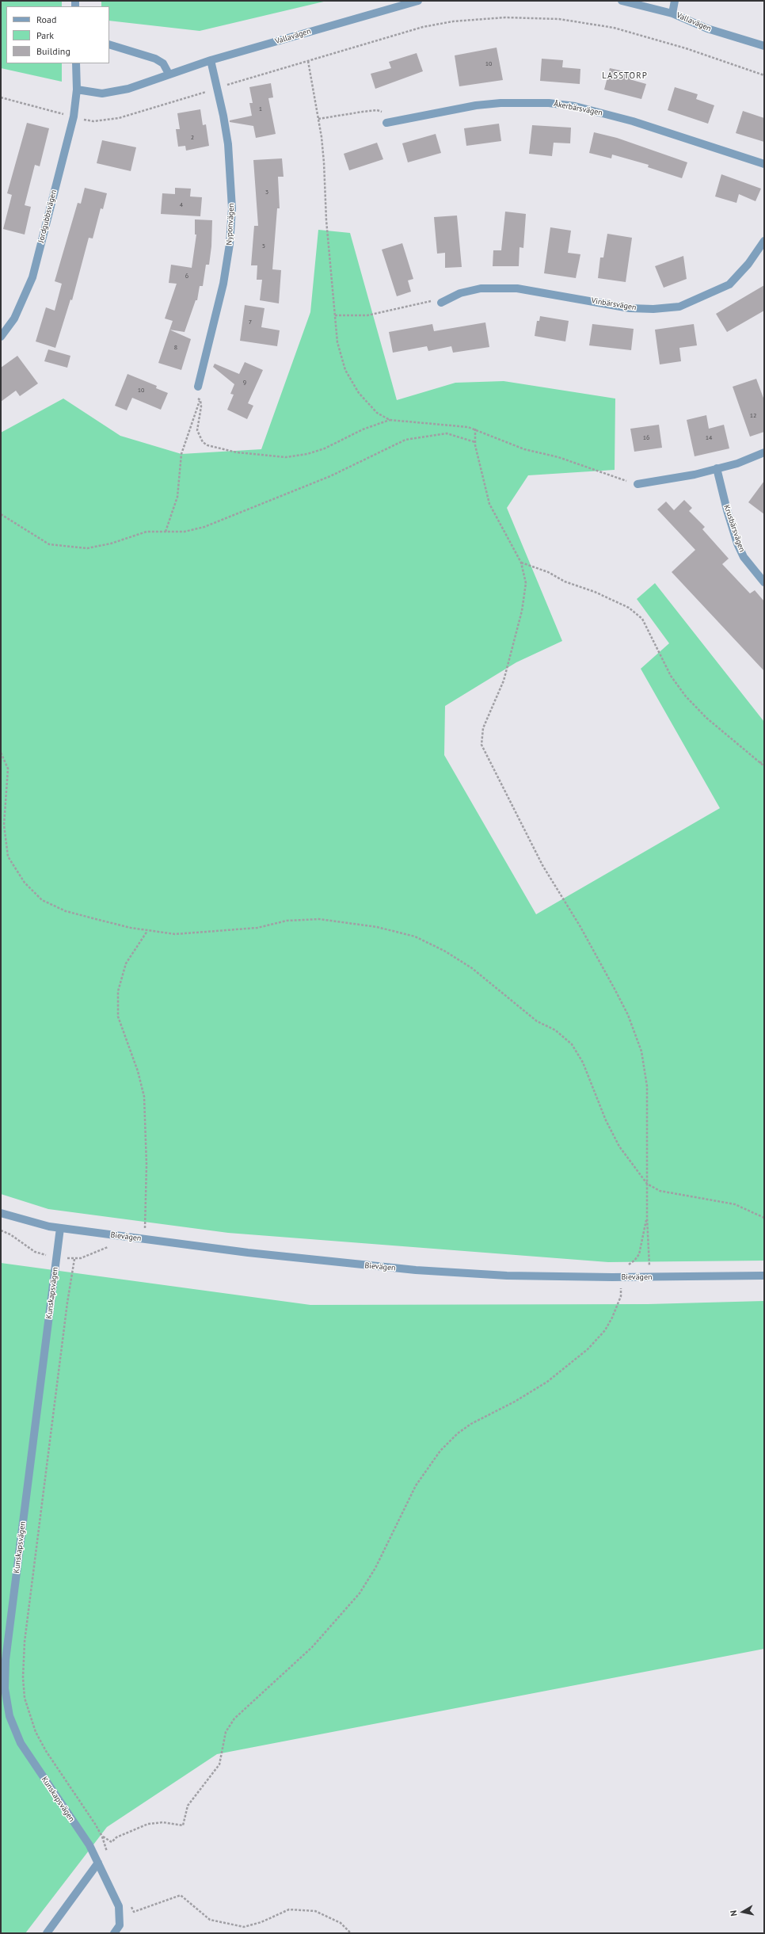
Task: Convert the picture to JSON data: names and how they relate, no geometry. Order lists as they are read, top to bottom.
{
  "streets": {
    "street": [
      "Vallavägen",
      "Åkerbärsvägen",
      "Jordgubbsvägen",
      "Nyponvägen",
      "Vinbärsvägen",
      "Krusbärsvägen",
      "Bievägen",
      "Kunskapsvägen"
    ]
  },
  "crossings": [
    ["Vallavägen", "Jordgubbsvägen"],
    ["Vallavägen", "Nyponvägen"],
    ["Bievägen", "Kunskapsvägen"]
  ],
  "districts": ["LASSTORP"],
  "house_numbers": [
    "10",
    "1",
    "2",
    "3",
    "4",
    "5",
    "6",
    "7",
    "8",
    "9",
    "10",
    "12",
    "16",
    "14"
  ],
  "legend": ["Road", "Park", "Building"],
  "north": "left"
}
